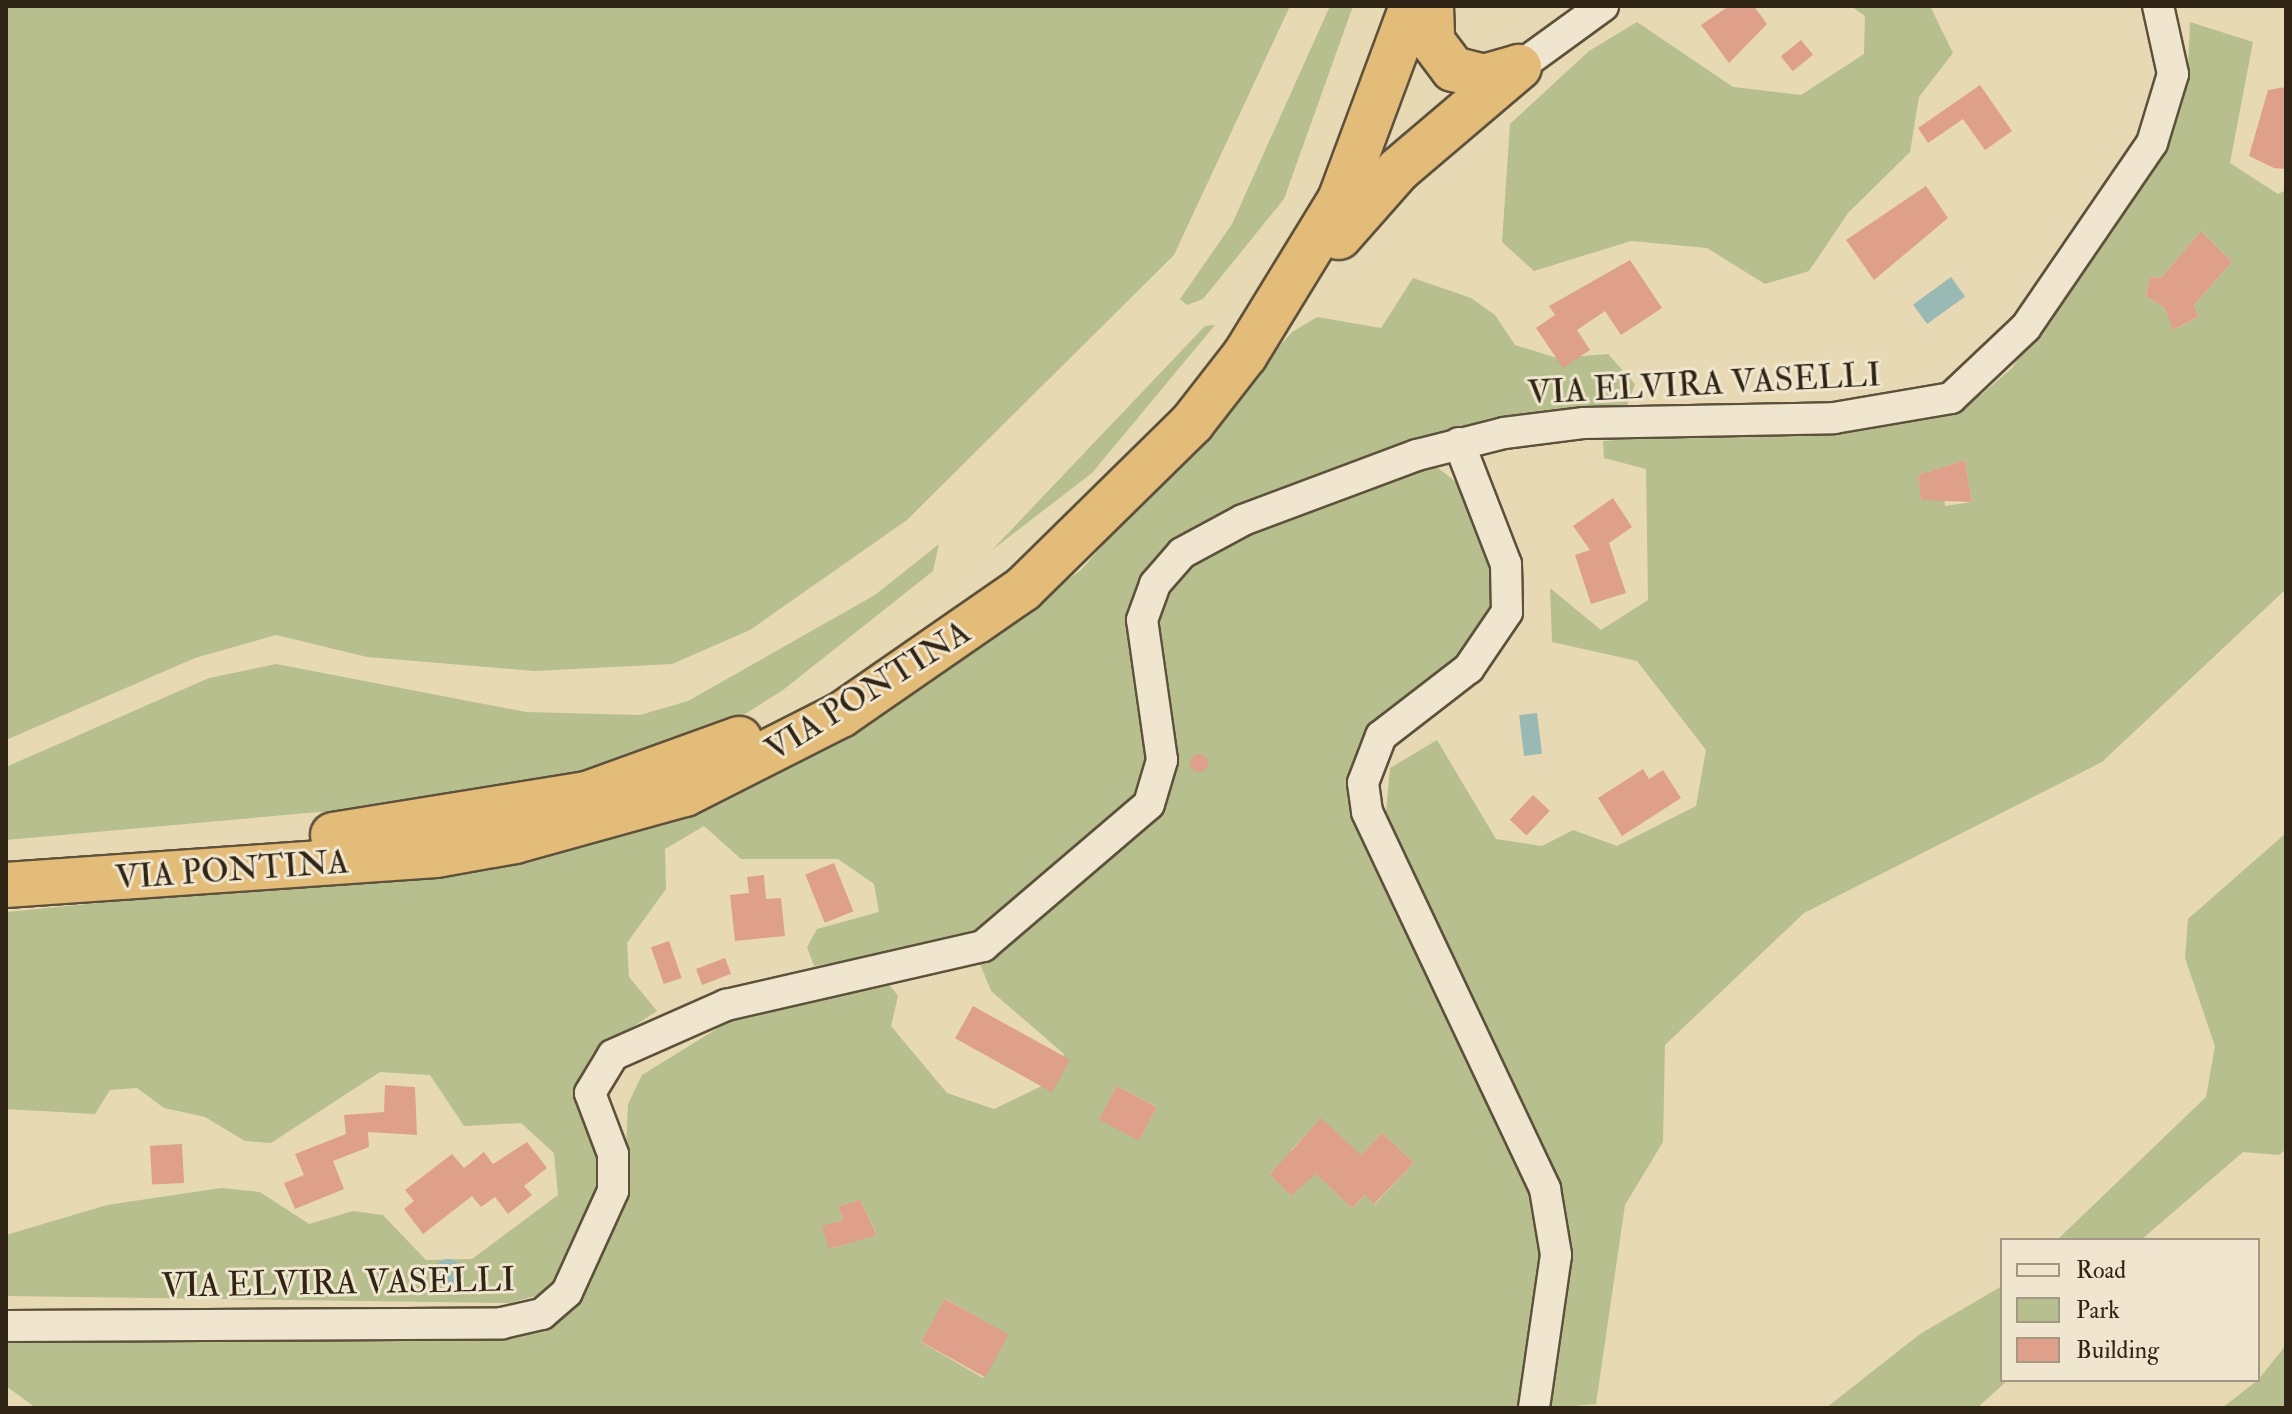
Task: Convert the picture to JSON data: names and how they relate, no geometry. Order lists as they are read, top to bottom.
{
  "streets": {
    "highway": ["VIA PONTINA"],
    "street": ["VIA ELVIRA VASELLI"]
  },
  "legend": ["Road", "Park", "Building"]
}
